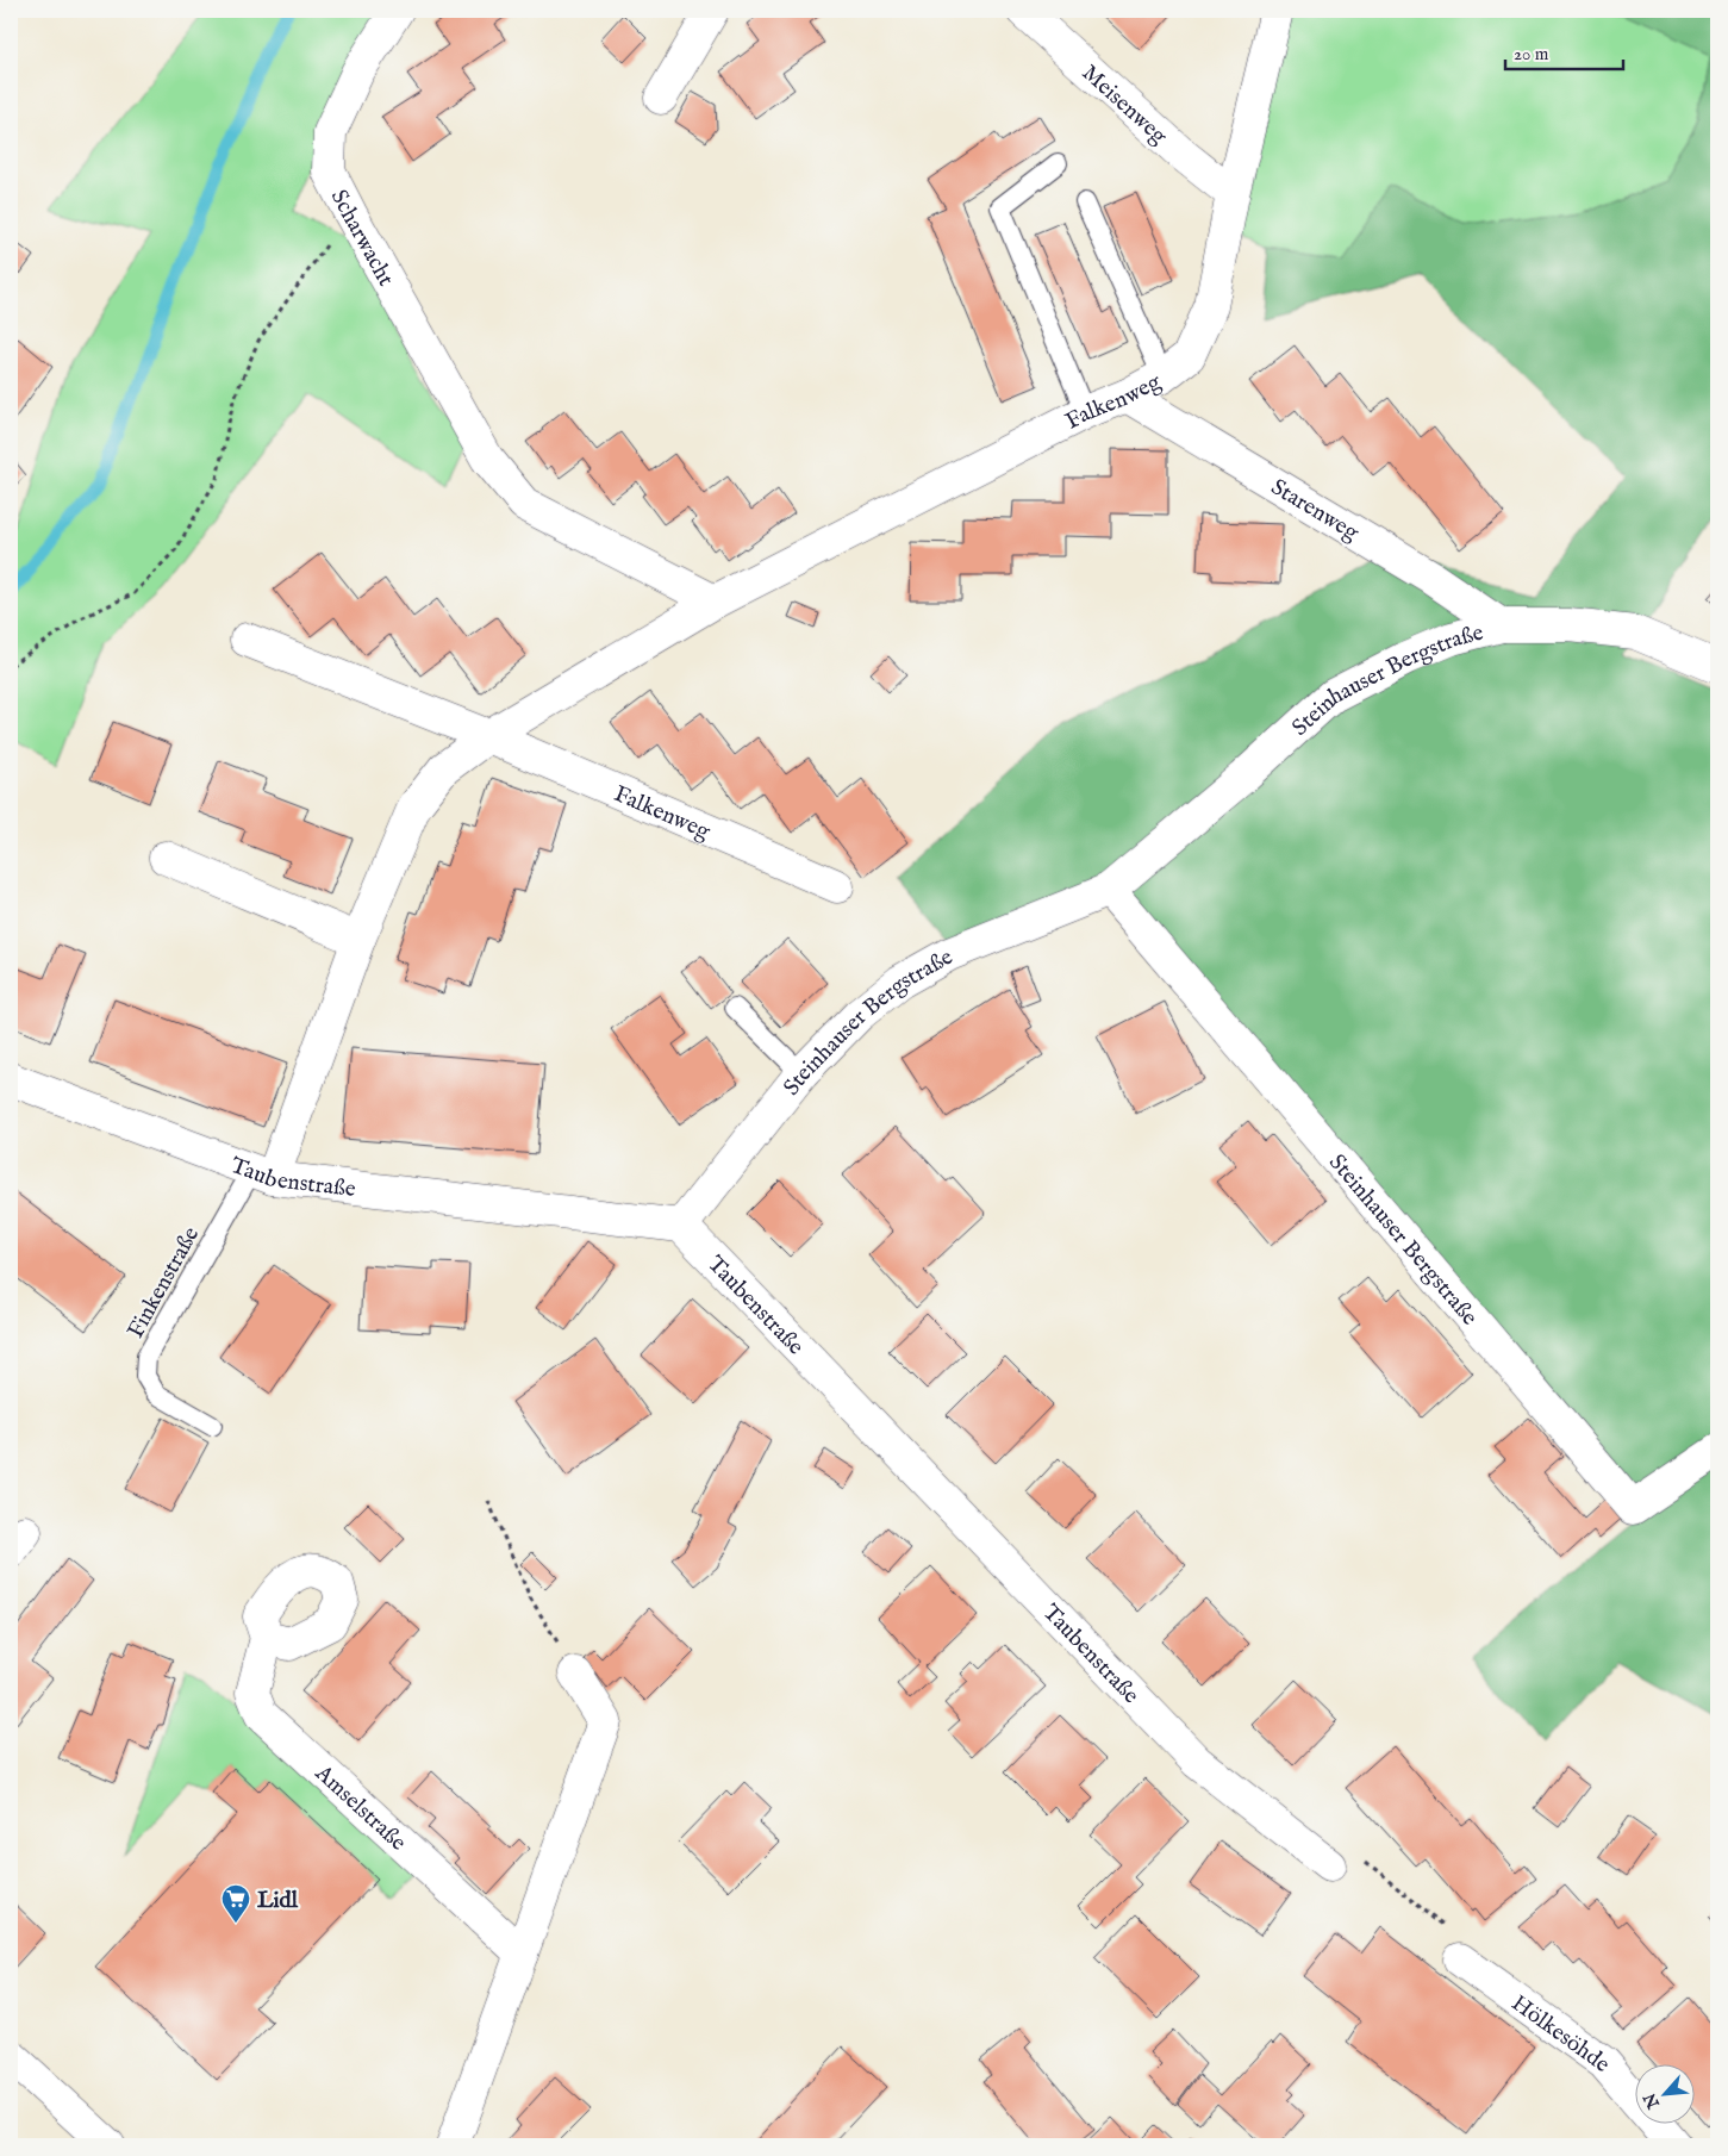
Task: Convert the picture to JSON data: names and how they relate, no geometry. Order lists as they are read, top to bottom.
{
  "streets": {
    "street": [
      "Meisenweg",
      "Scharwacht",
      "Falkenweg",
      "Starenweg",
      "Steinhauser Bergstraße",
      "Taubenstraße",
      "Amselstraße",
      "Hölkesöhde"
    ],
    "lane": ["Finkenstraße"]
  },
  "crossings": [
    ["Meisenweg", "Falkenweg"],
    ["Scharwacht", "Falkenweg"],
    ["Falkenweg", "Starenweg"],
    ["Falkenweg", "Taubenstraße"],
    ["Falkenweg", "Finkenstraße"],
    ["Starenweg", "Steinhauser Bergstraße"],
    ["Steinhauser Bergstraße", "Taubenstraße"],
    ["Taubenstraße", "Finkenstraße"]
  ],
  "places": {
    "supermarket": ["Lidl"]
  },
  "scale_bar": "20 m",
  "north": "bottom left"
}
